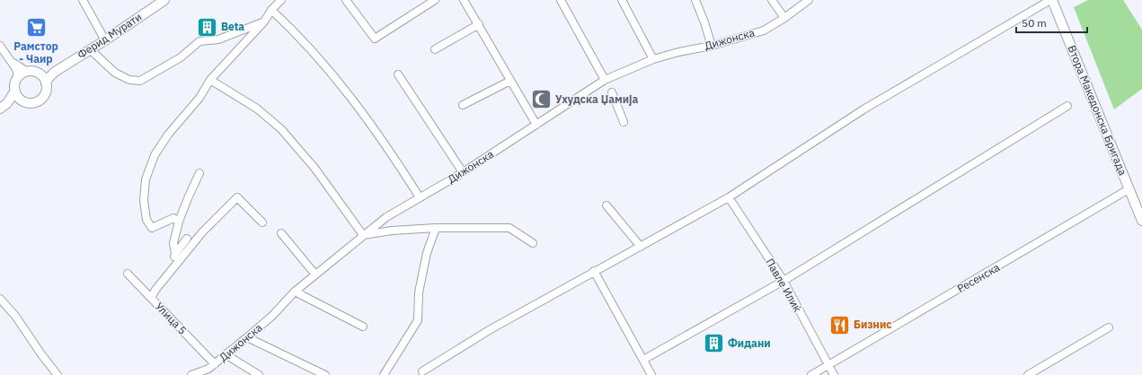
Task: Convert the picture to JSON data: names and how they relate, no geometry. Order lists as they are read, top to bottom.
{
  "streets": {
    "street": [
      "Ферид Мурати",
      "Дижонска",
      "Втора Македонска Бригада",
      "Ресенска",
      "Павле Илиќ",
      "Улица 5"
    ]
  },
  "crossings": [
    ["Дижонска", "Улица 5"],
    ["Втора Македонска Бригада", "Ресенска"],
    ["Ресенска", "Павле Илиќ"]
  ],
  "places": {
    "building": ["Beta", "Фидани"],
    "supermarket": ["Рамстор - Чаир"],
    "mosque": ["Ухудска Џамија"],
    "restaurant": ["Бизнис"]
  },
  "scale_bar": "50 m"
}
